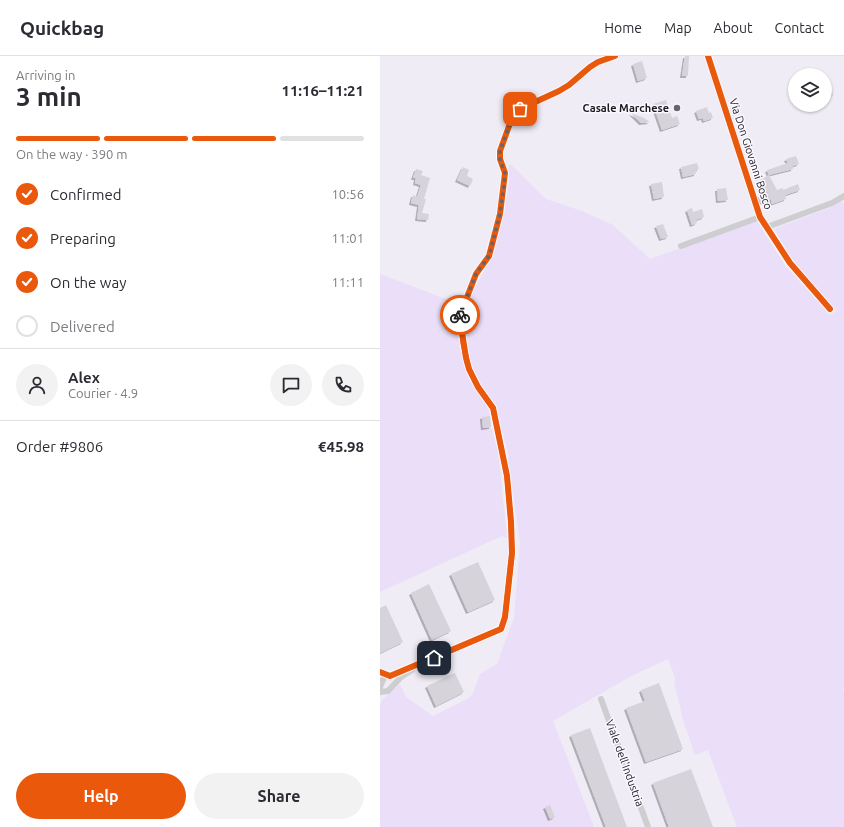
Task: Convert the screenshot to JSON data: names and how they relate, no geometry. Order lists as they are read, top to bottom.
{
  "streets": {
    "street": ["Via Don Giovanni Bosco", "Viale dell'Industria"]
  },
  "places": ["Casale Marchese"],
  "page": {
    "header": "Quickbag",
    "nav": [
      "Home",
      "Map",
      "About",
      "Contact"
    ],
    "heading": ["3 min", "Arriving in", "11:16–11:21"],
    "panel": [
      "Alex",
      "Courier · 4.9",
      "Order #9806",
      "€45.98"
    ],
    "bar": "On the way · 390 m",
    "list": [
      ["Confirmed", "10:56"],
      ["Preparing", "11:01"],
      ["On the way", "11:11"],
      "Delivered"
    ],
    "buttons": ["Help", "Share"]
  }
}
